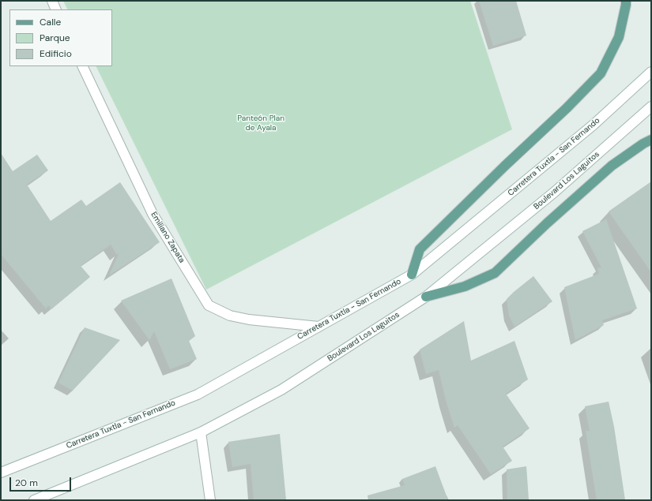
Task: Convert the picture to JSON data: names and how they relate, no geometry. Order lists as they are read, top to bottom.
{
  "streets": {
    "main road": ["Carretera Tuxtla - San Fernando", "Boulevard Los Laguitos", "Emiliano Zapata"]
  },
  "crossings": [
    ["Carretera Tuxtla - San Fernando", "Emiliano Zapata"]
  ],
  "parks": ["Panteón Plan de Ayala"],
  "legend": ["Calle", "Parque", "Edificio"],
  "scale_bar": "20 m"
}
